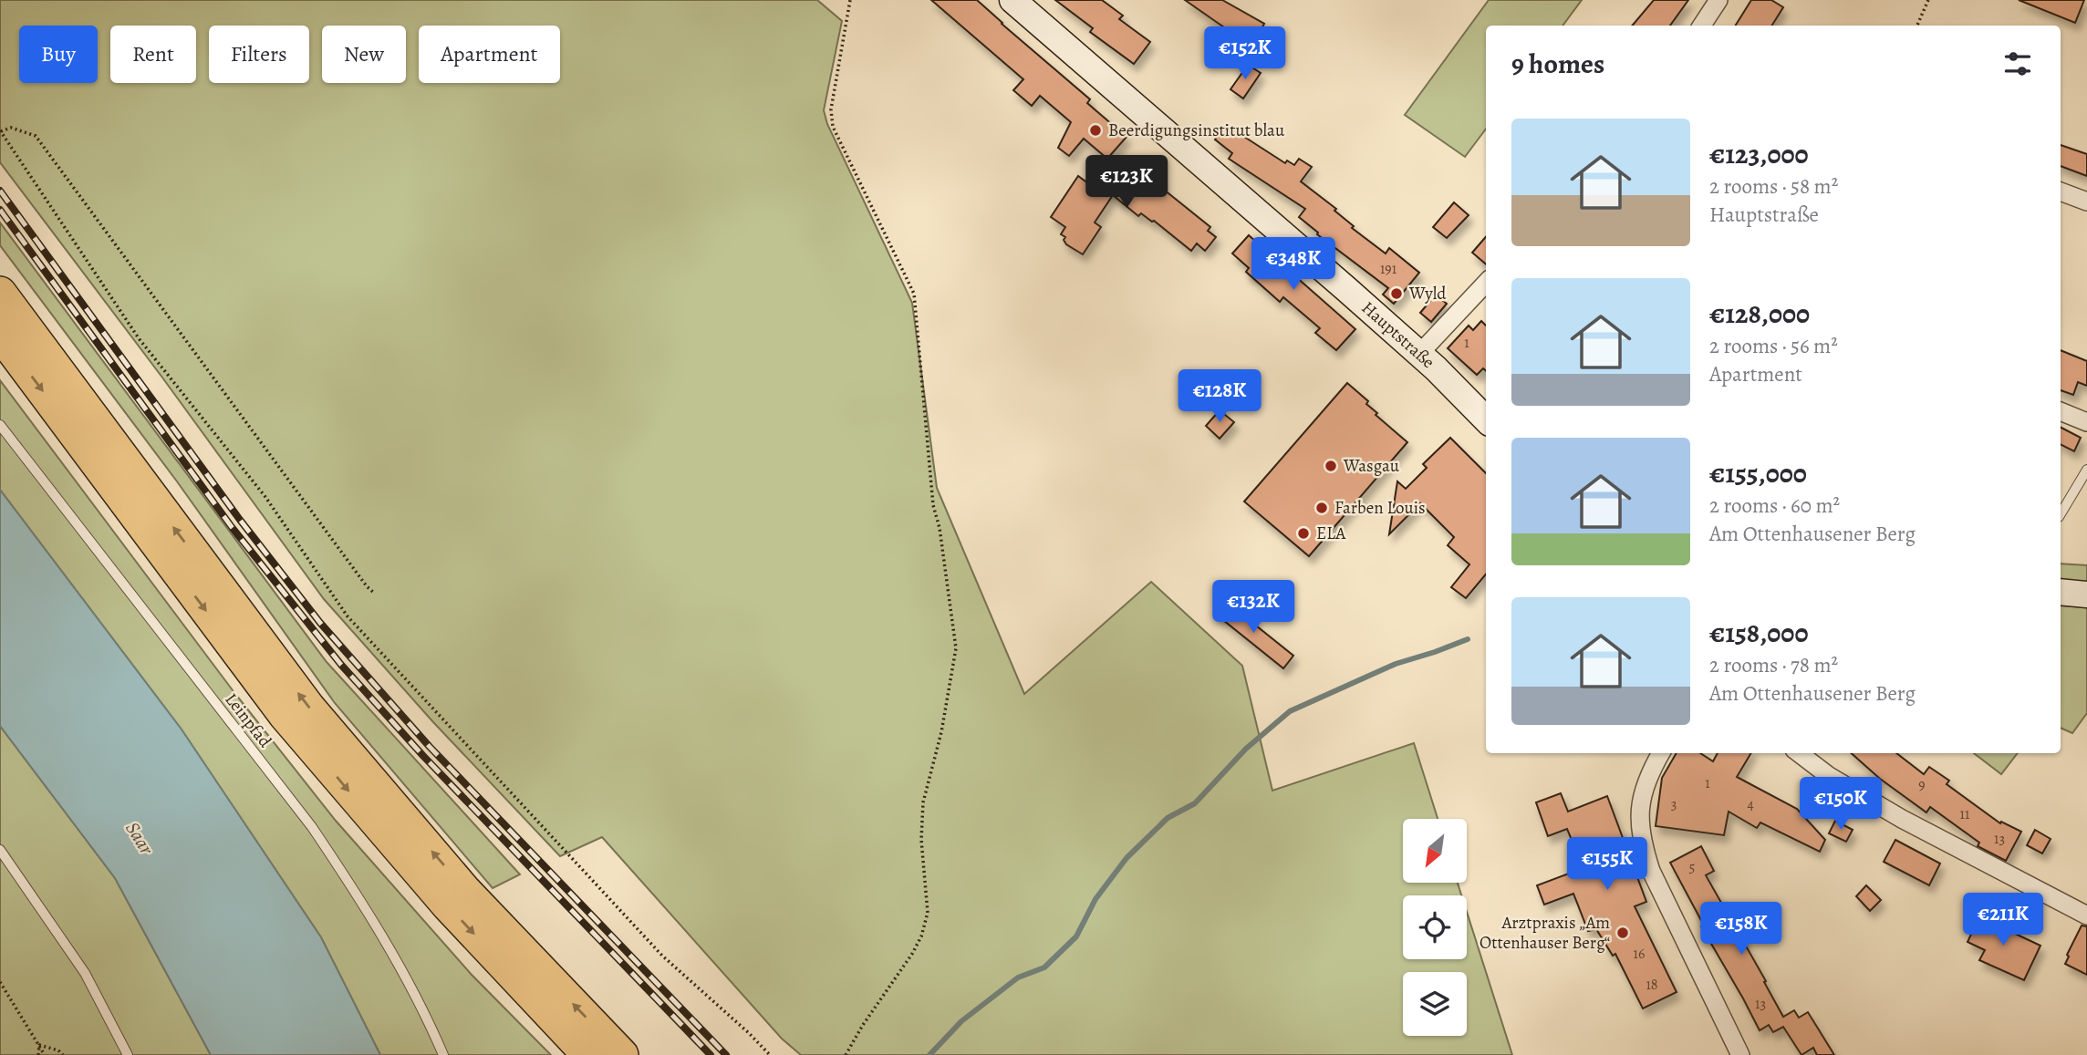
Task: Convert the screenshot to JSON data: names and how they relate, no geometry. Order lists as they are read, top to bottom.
{
  "streets": {
    "main road": ["Hauptstraße"],
    "lane": ["Leinpfad"]
  },
  "water": ["Saar"],
  "places": [
    "Beerdigungsinstitut blau",
    "Wyld",
    "Wasgau",
    "Farben Louis",
    "ELA",
    "Arztpraxis „Am Ottenhauser Berg“"
  ],
  "house_numbers": [
    "191",
    "1",
    "1",
    "9",
    "3",
    "4",
    "11",
    "13",
    "5",
    "16",
    "18",
    "13"
  ],
  "north": "bottom left",
  "page": {
    "chip": [
      "Buy",
      "Rent",
      "Filters",
      "New",
      "Apartment"
    ],
    "heading": "9 homes",
    "price": [
      "€152K",
      "€123K",
      "€348K",
      "€128K",
      "€132K",
      "€150K",
      "€155K",
      "€211K",
      "€158K"
    ],
    "list": [
      {
        "name": "€123,000",
        "note": "2 rooms · 58 m² · Hauptstraße"
      },
      {
        "name": "€128,000",
        "note": "2 rooms · 56 m² · Apartment"
      },
      {
        "name": "€155,000",
        "note": "2 rooms · 60 m² · Am Ottenhausener Berg"
      },
      {
        "name": "€158,000",
        "note": "2 rooms · 78 m² · Am Ottenhausener Berg"
      }
    ]
  }
}
